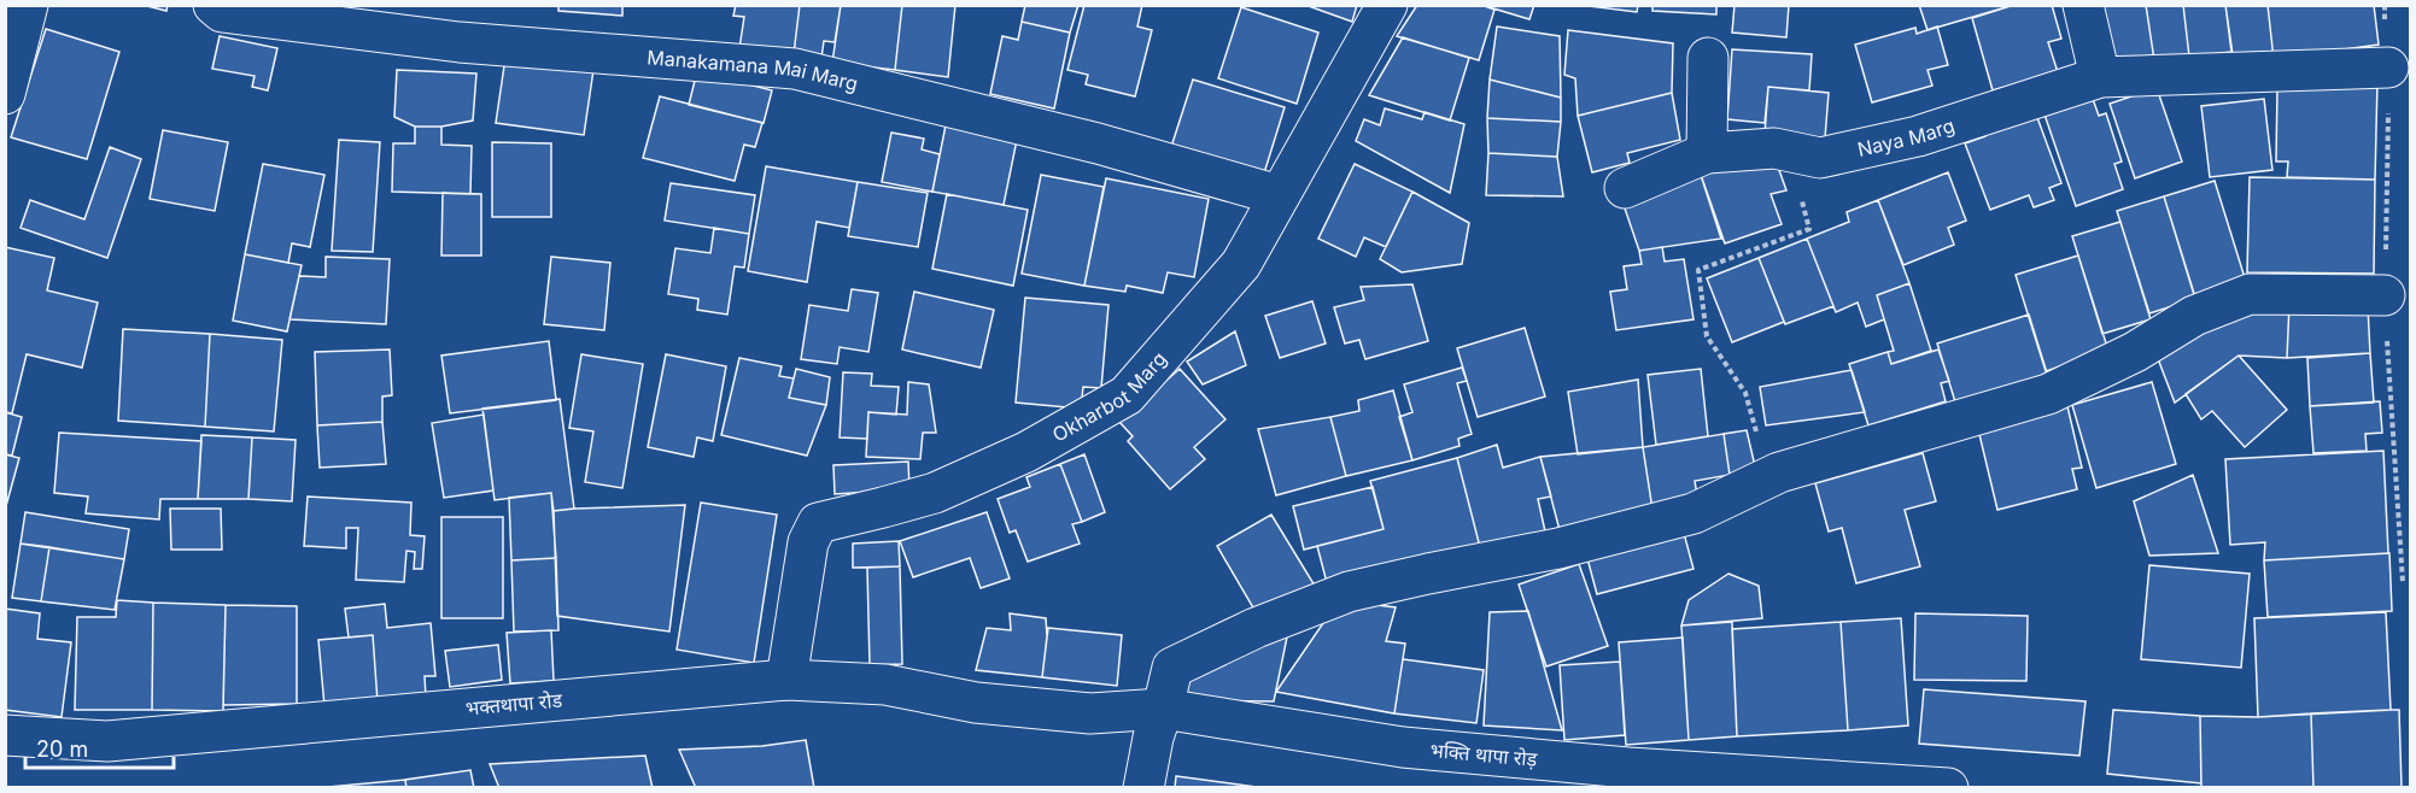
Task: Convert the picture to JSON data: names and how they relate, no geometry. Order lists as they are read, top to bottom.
{
  "streets": {
    "street": [
      "Manakamana Mai Marg",
      "Naya Marg",
      "Okharbot Marg",
      "भक्तथापा रोड",
      "भक्ति थापा रोड़"
    ]
  },
  "crossings": [
    ["Manakamana Mai Marg", "Okharbot Marg"],
    ["Okharbot Marg", "भक्तथापा रोड"],
    ["भक्तथापा रोड", "भक्ति थापा रोड़"]
  ],
  "scale_bar": "20 m"
}
